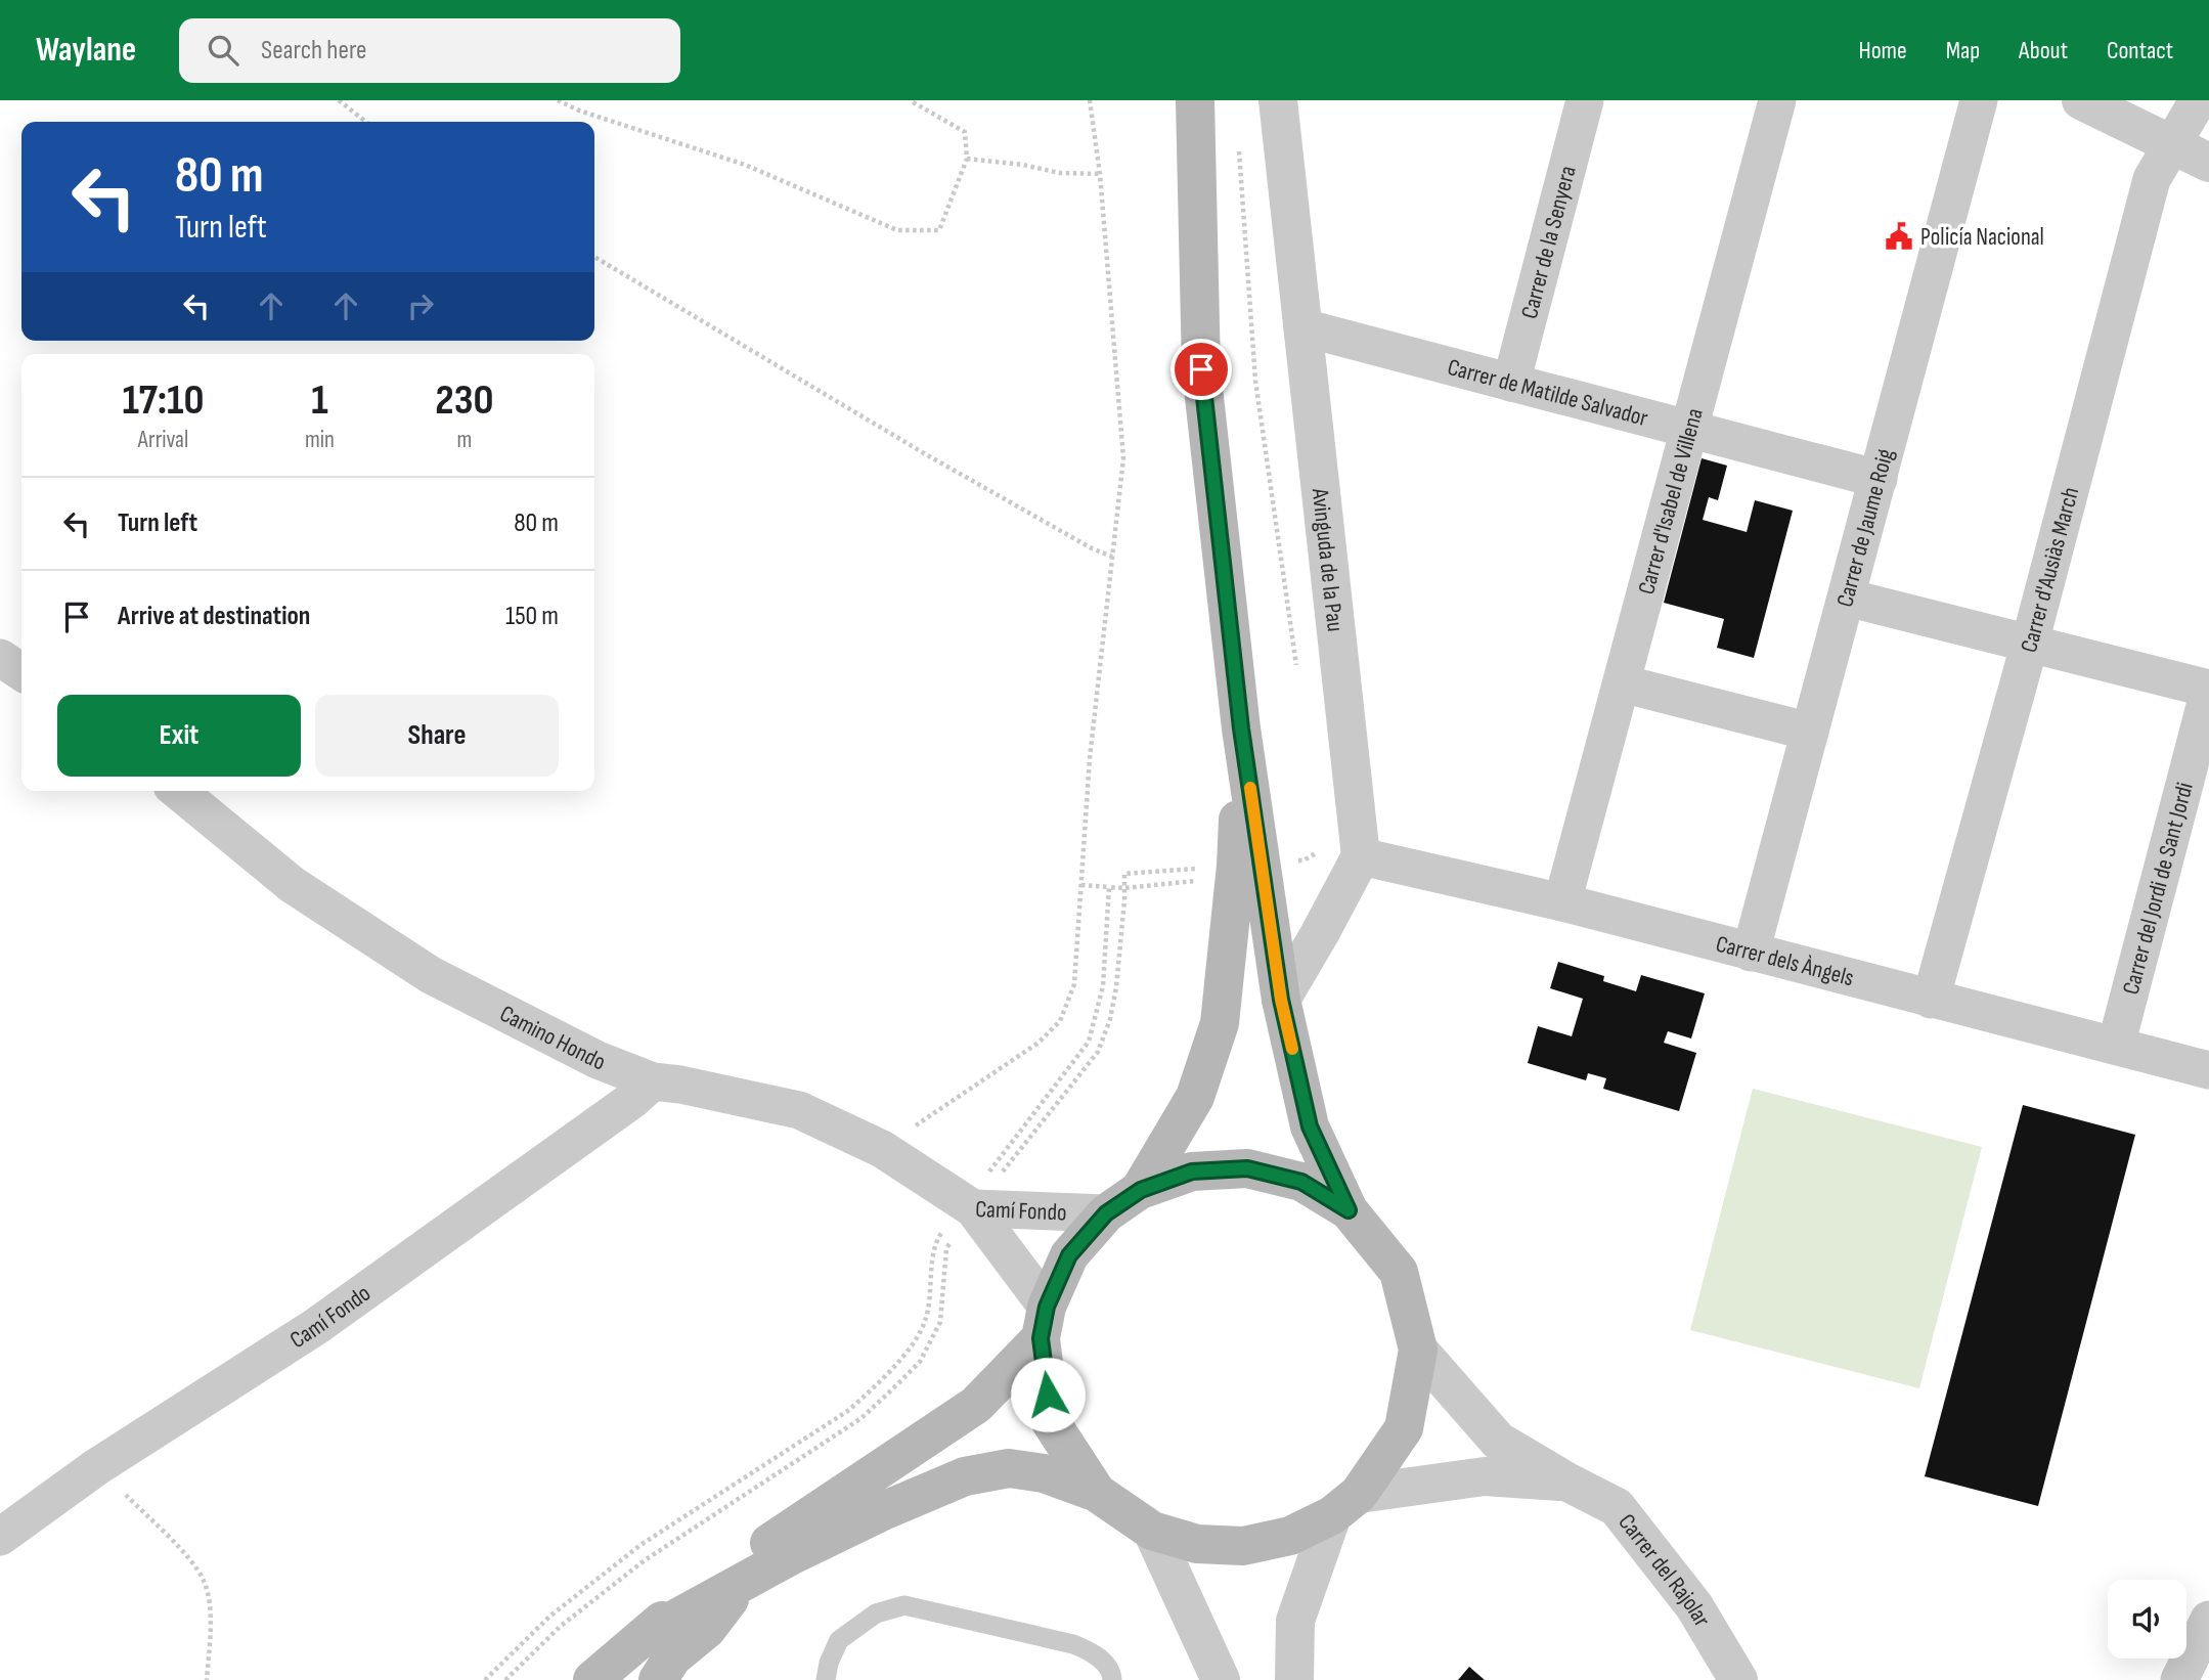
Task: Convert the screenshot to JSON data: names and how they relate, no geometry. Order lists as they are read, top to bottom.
{
  "streets": {
    "street": [
      "Carrer de la Senyera",
      "Carrer de Matilde Salvador",
      "Carrer d'Isabel de Villena",
      "Carrer de Jaume Roig",
      "Avinguda de la Pau",
      "Carrer d'Ausiàs March",
      "Carrer del Jordi de Sant Jordi",
      "Carrer dels Àngels",
      "Camino Hondo",
      "Camí Fondo",
      "Carrer del Rajolar"
    ]
  },
  "crossings": [
    ["Carrer de la Senyera", "Carrer de Matilde Salvador"],
    ["Carrer de Matilde Salvador", "Carrer d'Isabel de Villena"],
    ["Carrer de Matilde Salvador", "Carrer de Jaume Roig"],
    ["Carrer de Matilde Salvador", "Avinguda de la Pau"],
    ["Carrer d'Isabel de Villena", "Carrer dels Àngels"],
    ["Carrer de Jaume Roig", "Carrer dels Àngels"],
    ["Avinguda de la Pau", "Carrer dels Àngels"],
    ["Carrer d'Ausiàs March", "Carrer dels Àngels"],
    ["Carrer del Jordi de Sant Jordi", "Carrer dels Àngels"],
    ["Camino Hondo", "Camí Fondo"]
  ],
  "places": {
    "public building": ["Policía Nacional"]
  },
  "page": {
    "header": "Waylane",
    "search": "Search here",
    "nav": [
      "Home",
      "Map",
      "About",
      "Contact"
    ],
    "turn": ["80 m", "Turn left"],
    "eta": [
      "17:10",
      "Arrival",
      "1",
      "min",
      "230",
      "m"
    ],
    "list": [
      {
        "name": "Turn left",
        "value": "80 m"
      },
      {
        "name": "Arrive at destination",
        "value": "150 m"
      }
    ],
    "buttons": ["Exit", "Share"]
  }
}
